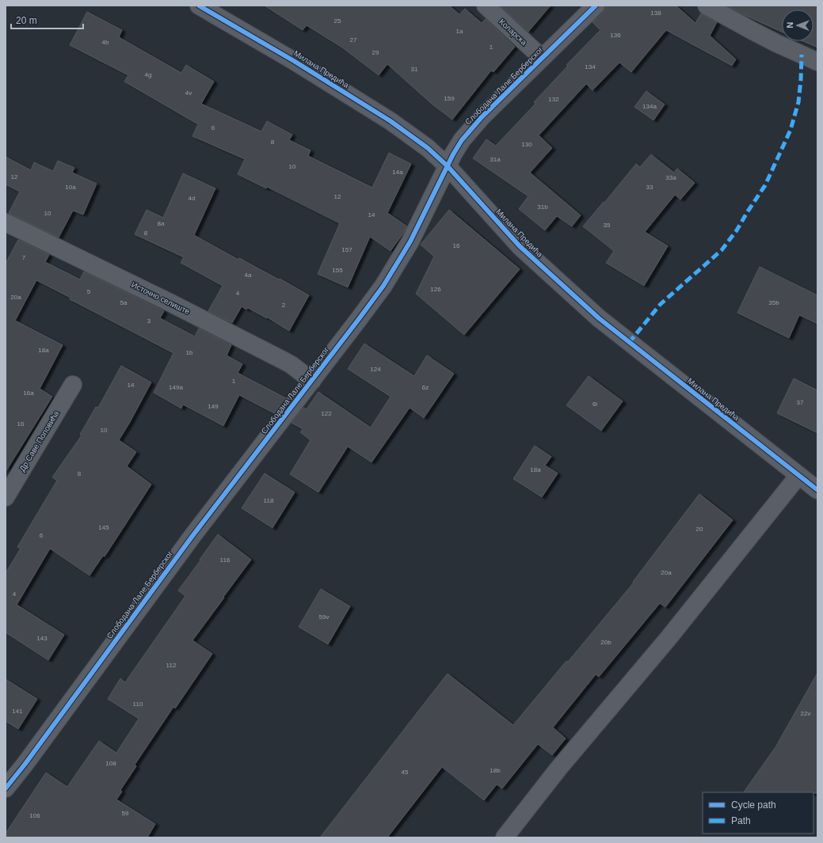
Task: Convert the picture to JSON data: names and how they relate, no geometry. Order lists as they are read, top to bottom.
{
  "streets": {
    "street": [
      "Коларска",
      "Милана Предића",
      "Слободана Лале Берберског",
      "Источно селиште",
      "Др Саве Поповића"
    ]
  },
  "crossings": [
    ["Коларска", "Слободана Лале Берберског"],
    ["Милана Предића", "Слободана Лале Берберског"],
    ["Слободана Лале Берберског", "Источно селиште"]
  ],
  "house_numbers": [
    "138",
    "25",
    "1a",
    "136",
    "27",
    "4b",
    "1",
    "29",
    "134",
    "31",
    "4g",
    "4v",
    "159",
    "132",
    "134a",
    "6",
    "8",
    "130",
    "31a",
    "10",
    "14a",
    "12",
    "33a",
    "10a",
    "33",
    "12",
    "4d",
    "31b",
    "10",
    "14",
    "8a",
    "35",
    "8",
    "16",
    "157",
    "7",
    "155",
    "4a",
    "126",
    "5",
    "4",
    "20a",
    "5a",
    "35b",
    "2",
    "3",
    "18a",
    "1b",
    "124",
    "1",
    "14",
    "149a",
    "6z",
    "16a",
    "37",
    "6i",
    "149",
    "122",
    "16",
    "10",
    "18a",
    "8",
    "118",
    "145",
    "20",
    "6",
    "116",
    "20a",
    "4",
    "59v",
    "143",
    "20b",
    "112",
    "110",
    "141",
    "22v",
    "108",
    "18b",
    "45",
    "59",
    "106"
  ],
  "legend": ["Cycle path", "Path"],
  "scale_bar": "20 m",
  "north": "left"
}
